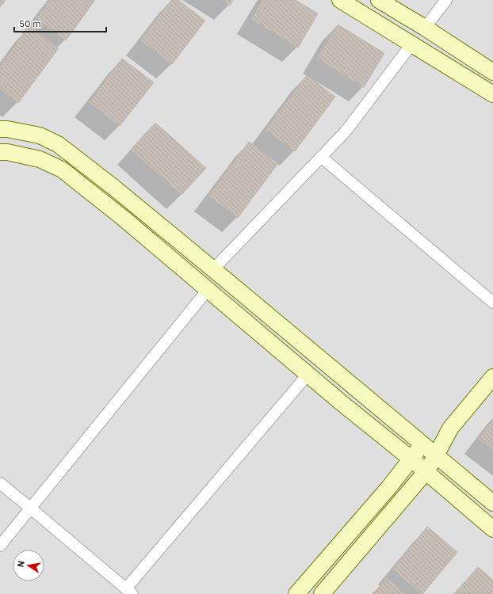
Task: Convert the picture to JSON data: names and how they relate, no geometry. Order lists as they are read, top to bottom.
{
  "scale_bar": "50 m",
  "north": "left"
}
